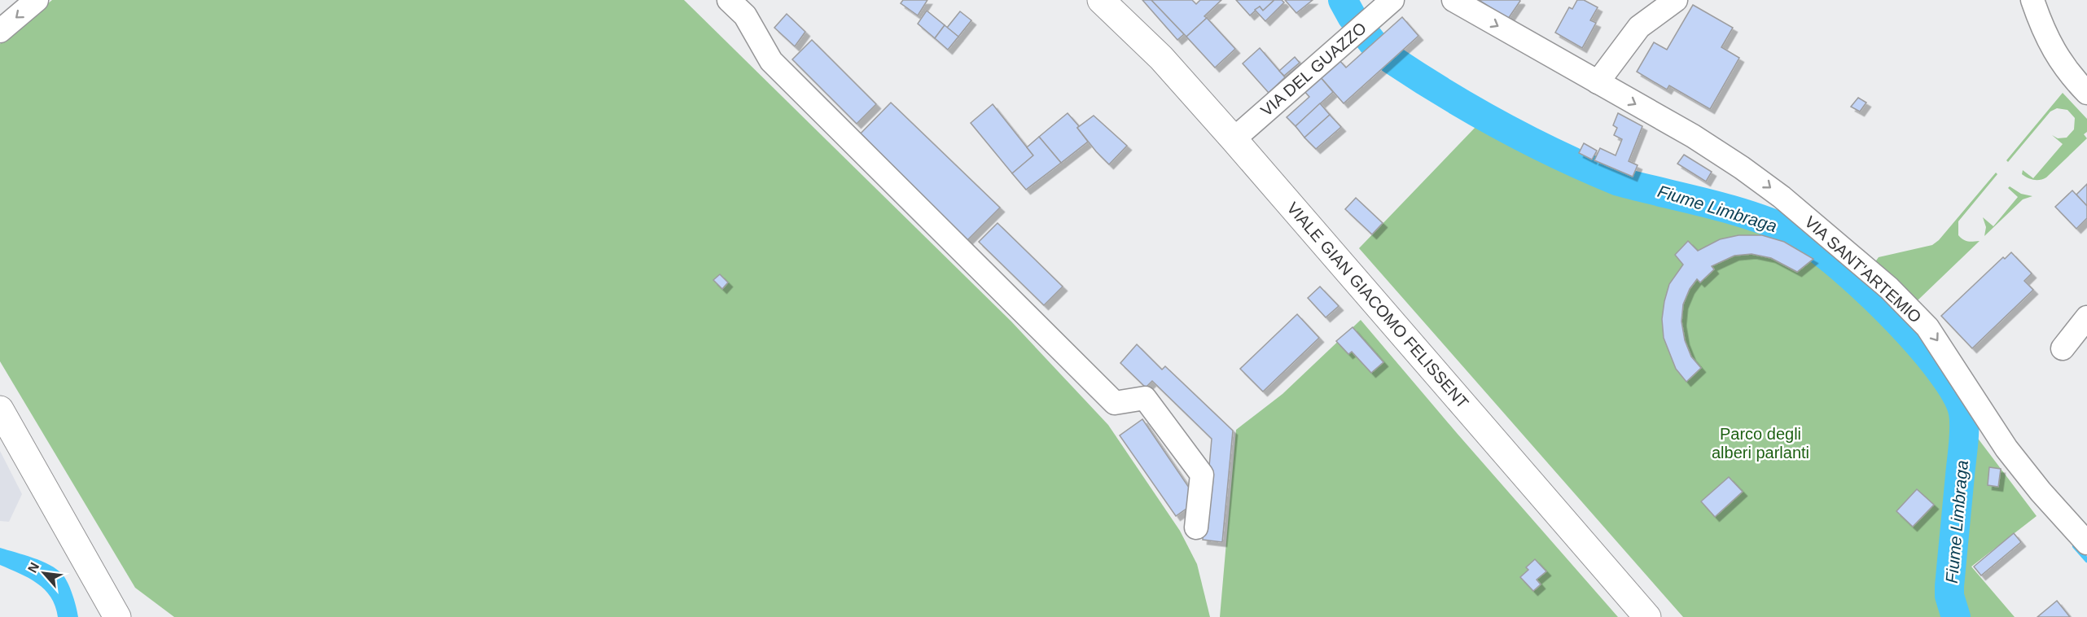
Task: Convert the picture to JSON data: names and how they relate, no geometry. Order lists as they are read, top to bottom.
{
  "streets": {
    "main road": ["VIALE GIAN GIACOMO FELISSENT"],
    "street": ["VIA DEL GUAZZO", "VIA SANT'ARTEMIO"]
  },
  "crossings": [
    ["VIA DEL GUAZZO", "VIALE GIAN GIACOMO FELISSENT"]
  ],
  "one_way": ["VIA SANT'ARTEMIO"],
  "water": ["Fiume Limbraga"],
  "parks": ["Parco degli alberi parlanti"],
  "north": "top left"
}
